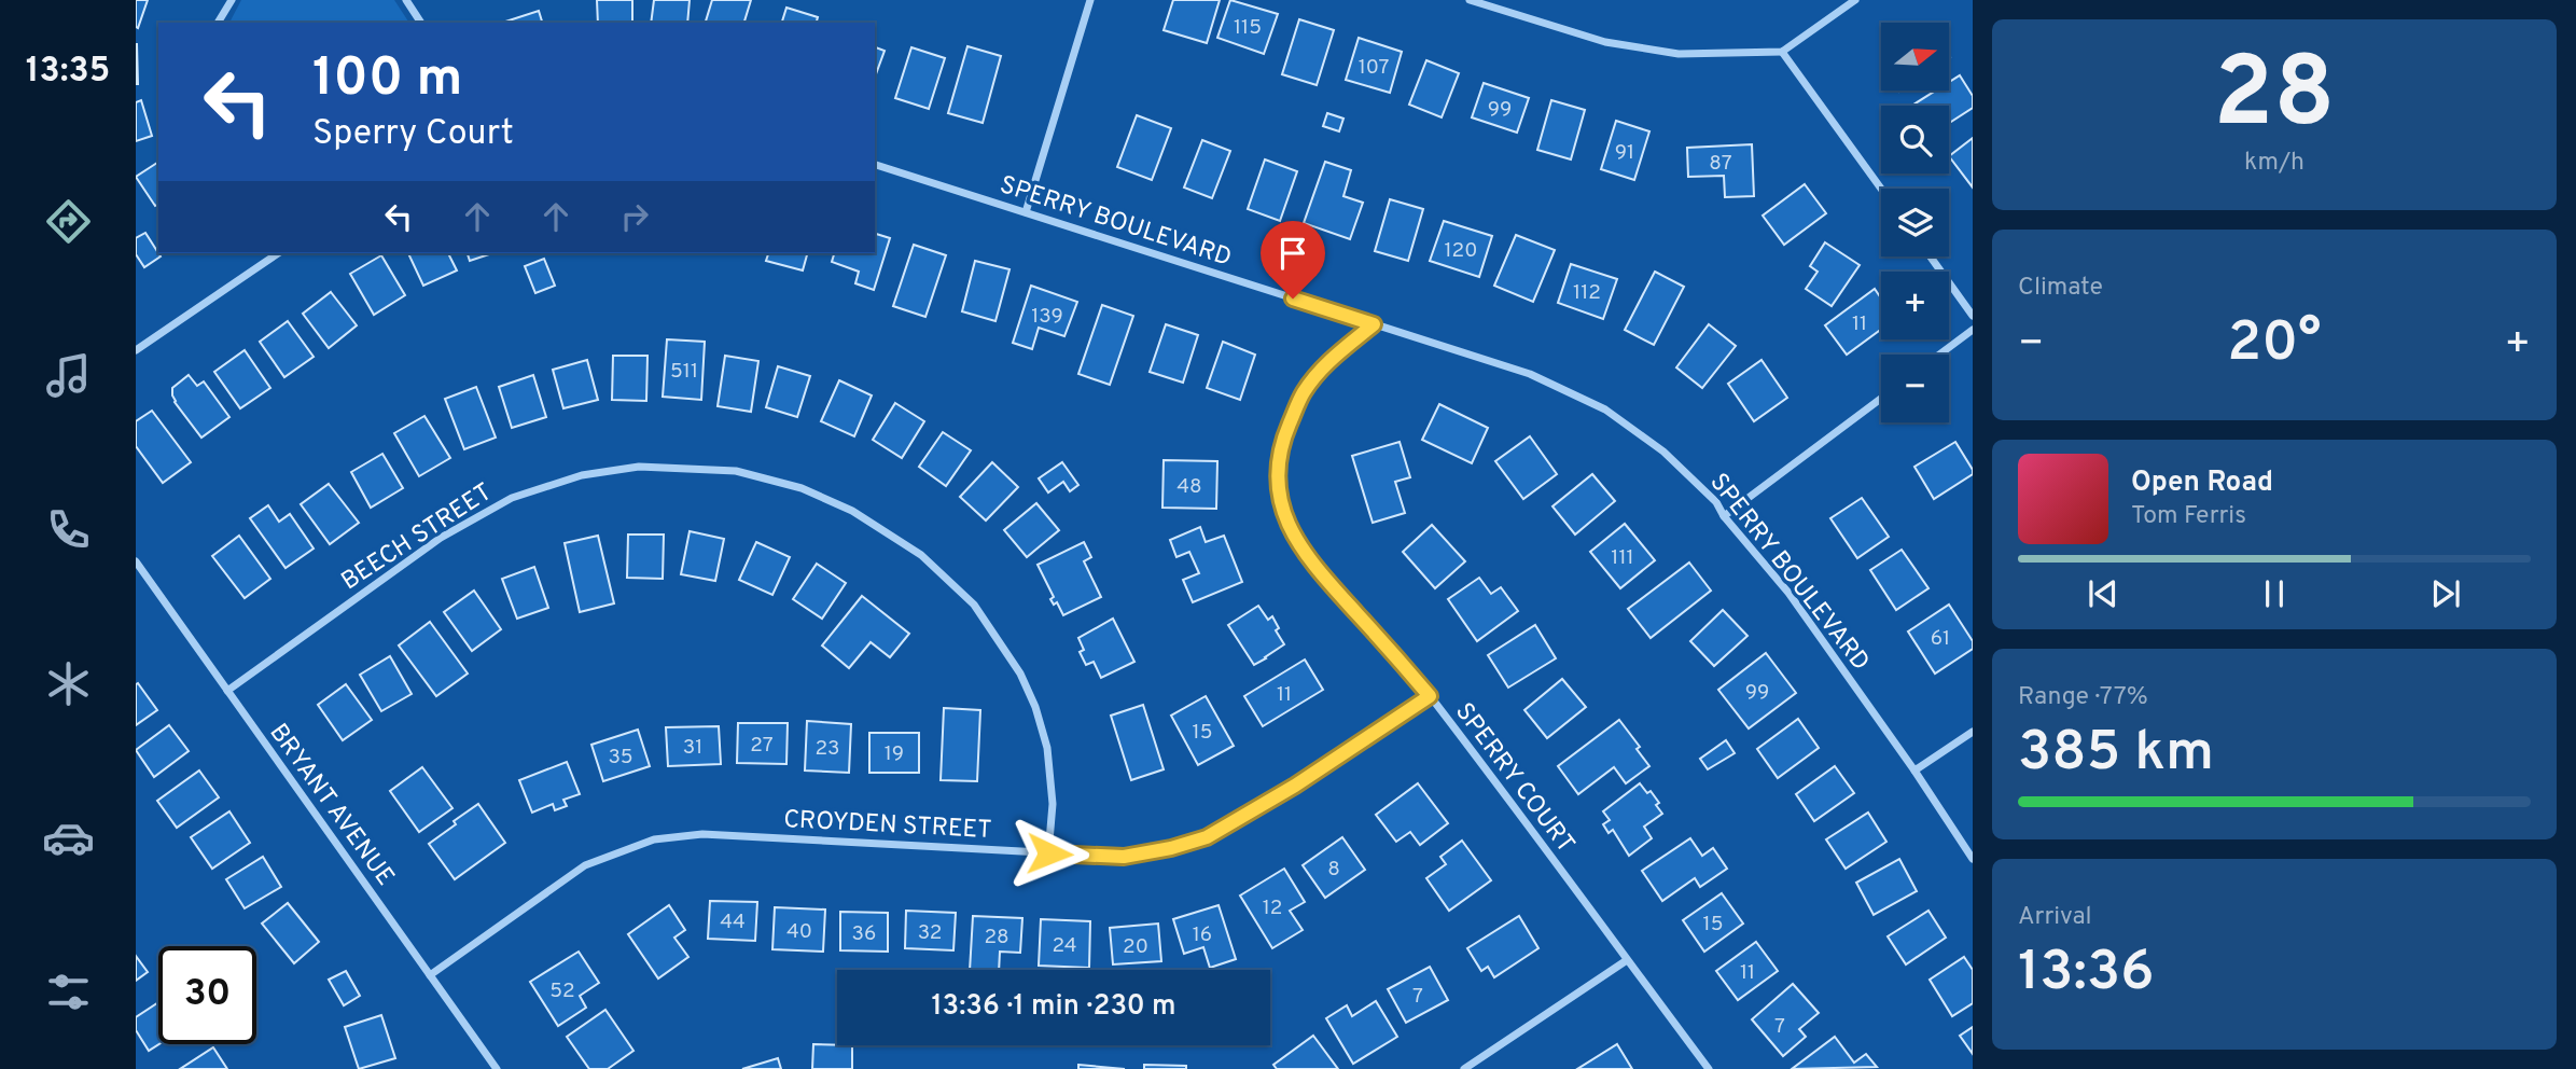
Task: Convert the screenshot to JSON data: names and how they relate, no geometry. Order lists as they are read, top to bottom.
{
  "streets": {
    "street": [
      "SPERRY BOULEVARD",
      "BEECH STREET",
      "SPERRY COURT",
      "BRYANT AVENUE",
      "CROYDEN STREET"
    ]
  },
  "crossings": [
    ["SPERRY BOULEVARD", "SPERRY COURT"],
    ["BEECH STREET", "BRYANT AVENUE"],
    ["BEECH STREET", "CROYDEN STREET"],
    ["SPERRY COURT", "CROYDEN STREET"],
    ["BRYANT AVENUE", "CROYDEN STREET"]
  ],
  "house_numbers": [
    "115",
    "107",
    "99",
    "91",
    "87",
    "120",
    "112",
    "139",
    "11",
    "511",
    "48",
    "111",
    "61",
    "99",
    "11",
    "15",
    "27",
    "31",
    "23",
    "19",
    "35",
    "8",
    "12",
    "44",
    "15",
    "40",
    "32",
    "36",
    "16",
    "28",
    "24",
    "20",
    "11",
    "52",
    "7",
    "7"
  ],
  "north": "right",
  "page": {
    "tabs": "13:35",
    "tile": [
      ["28", "km/h"],
      "Climate",
      ["Range · 77%", "385 km"],
      ["Arrival", "13:36"]
    ],
    "map_buttons": ["+", "−"],
    "turn": ["100 m", "Sperry Court"],
    "heat": ["−", "20°", "+"],
    "song": ["Open Road", "Tom Ferris"],
    "limit": "30",
    "trip": "13:36 · 1 min · 230 m"
  }
}
